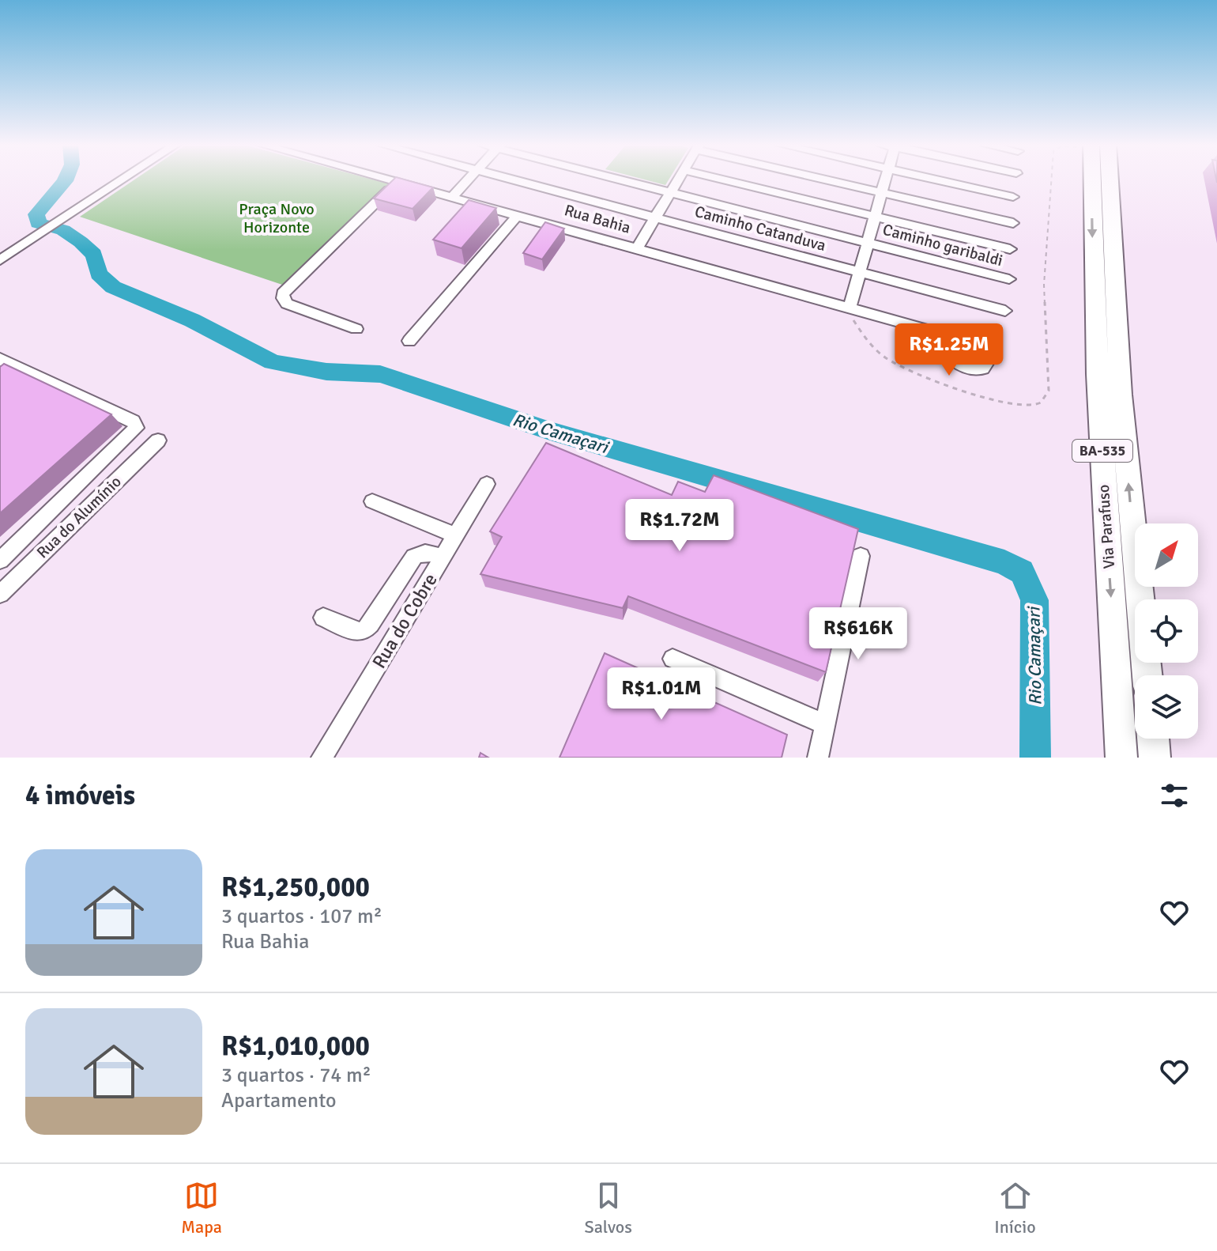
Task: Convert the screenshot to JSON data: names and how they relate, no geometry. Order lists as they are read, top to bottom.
{
  "streets": {
    "highway": ["BA-535", "Via Parafuso"],
    "street": [
      "Rua Bahia",
      "Caminho Catanduva",
      "Caminho garibaldi",
      "Rua do Alumínio",
      "Rua do Cobre"
    ]
  },
  "water": ["Rio Camaçari"],
  "parks": ["Praça Novo Horizonte"],
  "north": "top right",
  "page": {
    "price": [
      "R$1.25M",
      "R$1.72M",
      "R$616K",
      "R$1.01M"
    ],
    "heading": "4 imóveis",
    "list": [
      {
        "name": "R$1,250,000",
        "note": "3 quartos · 107 m² · Rua Bahia"
      },
      {
        "name": "R$1,010,000",
        "note": "3 quartos · 74 m² · Apartamento"
      }
    ],
    "tabs": ["Mapa", "Salvos", "Início"]
  }
}
